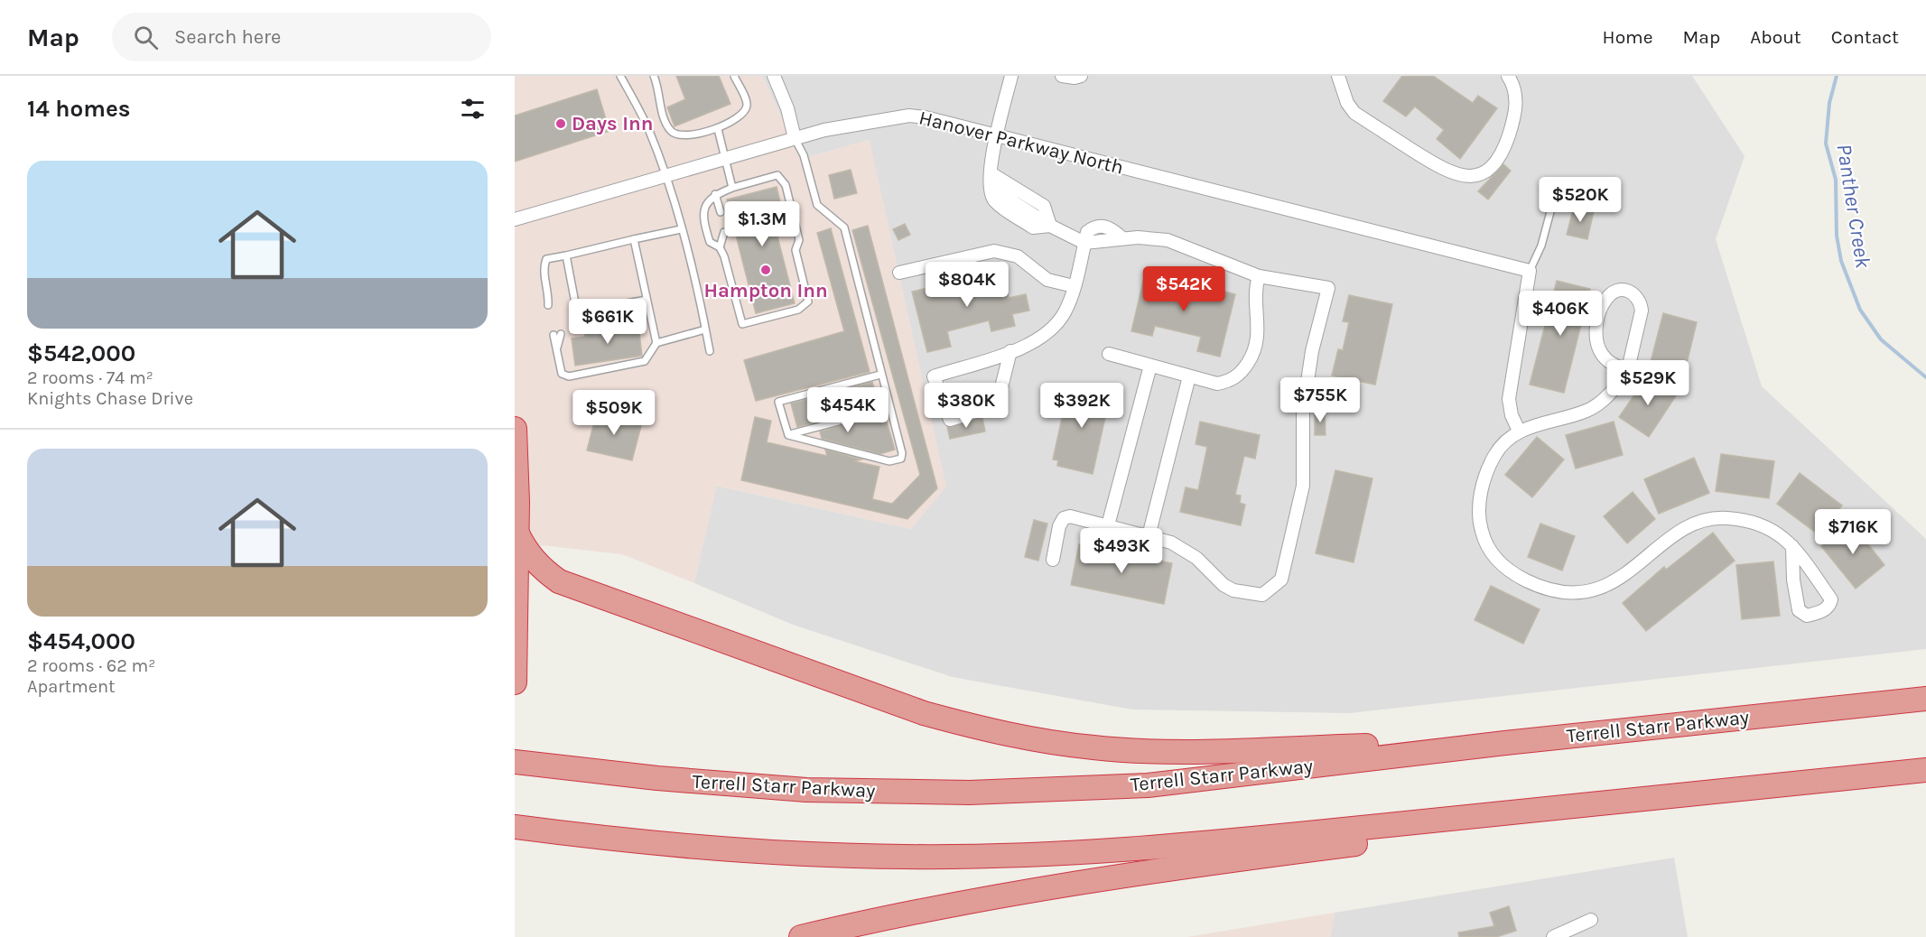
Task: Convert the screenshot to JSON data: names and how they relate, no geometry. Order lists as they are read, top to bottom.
{
  "streets": {
    "highway": ["Terrell Starr Parkway"],
    "street": ["Hanover Parkway North"]
  },
  "water": ["Panther Creek"],
  "places": ["Days Inn", "Hampton Inn"],
  "page": {
    "header": "Map",
    "search": "Search here",
    "nav": [
      "Home",
      "Map",
      "About",
      "Contact"
    ],
    "heading": "14 homes",
    "list": [
      {
        "name": "$542,000",
        "note": "2 rooms · 74 m² · Knights Chase Drive"
      },
      {
        "name": "$454,000",
        "note": "2 rooms · 62 m² · Apartment"
      }
    ],
    "price": [
      "$520K",
      "$1.3M",
      "$804K",
      "$542K",
      "$406K",
      "$661K",
      "$529K",
      "$755K",
      "$380K",
      "$392K",
      "$454K",
      "$509K",
      "$716K",
      "$493K"
    ]
  }
}
